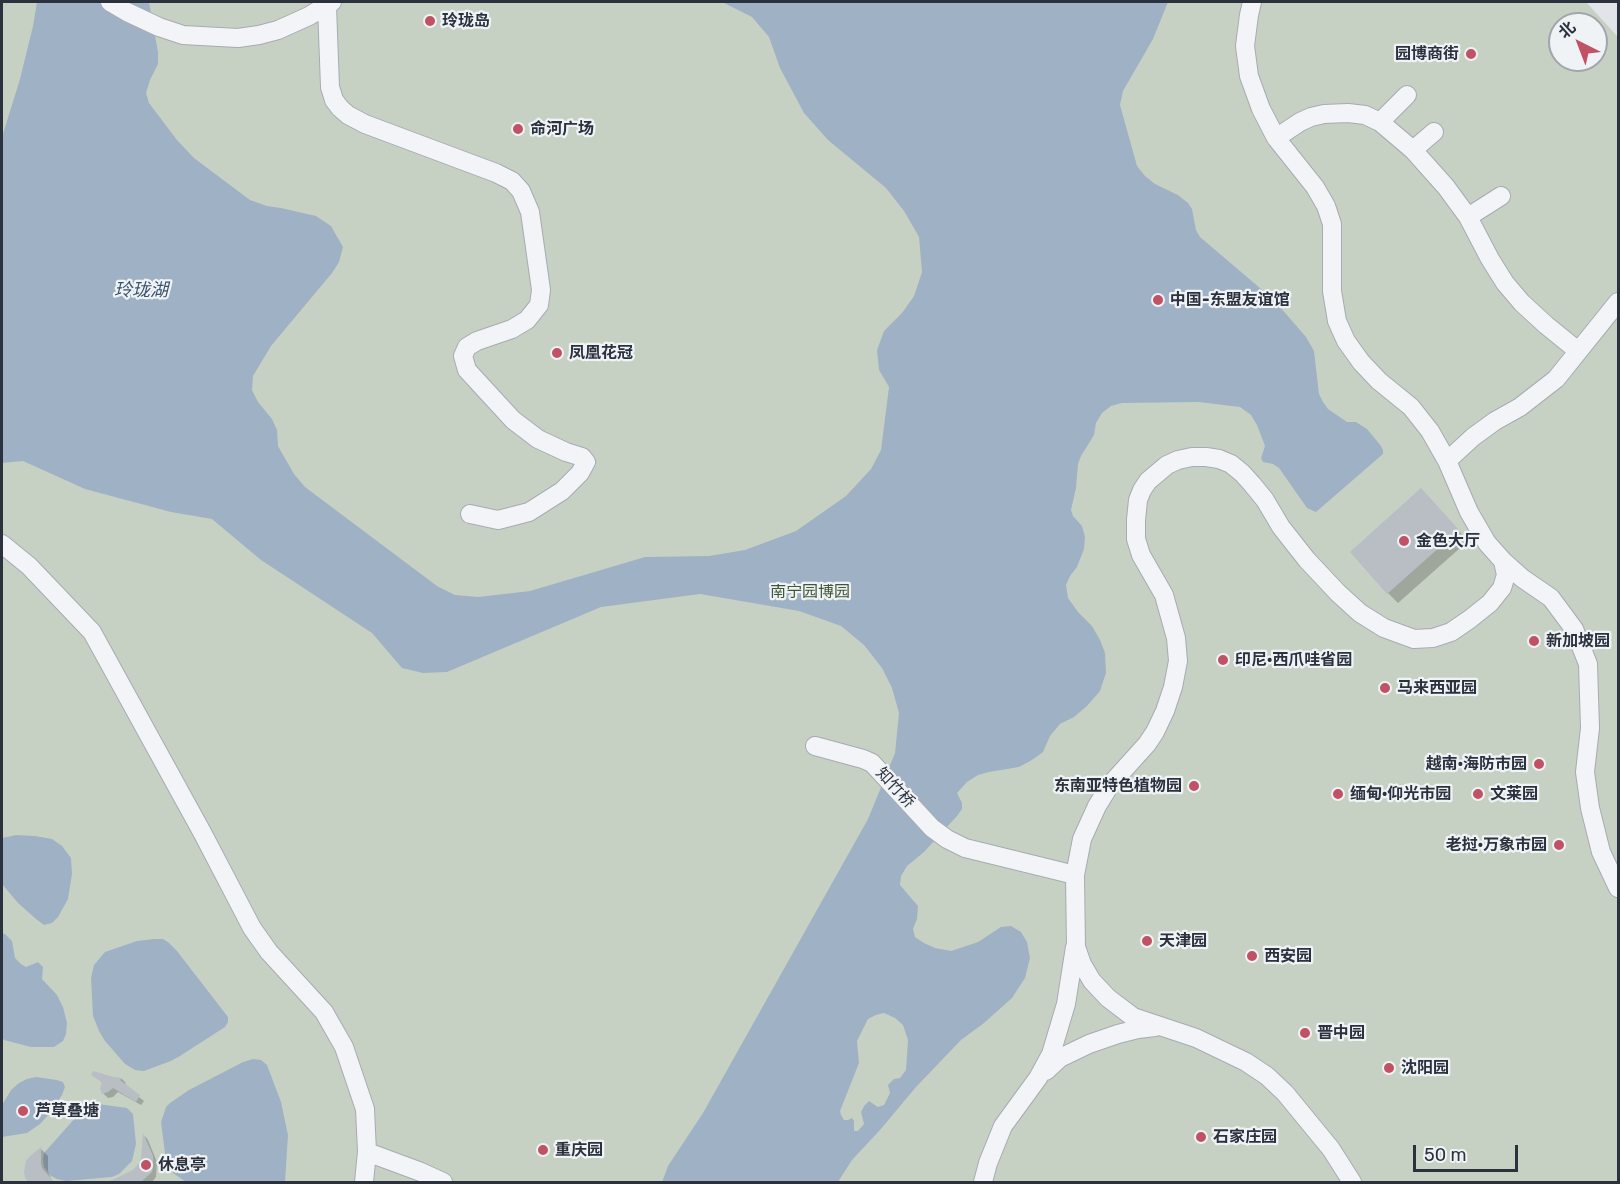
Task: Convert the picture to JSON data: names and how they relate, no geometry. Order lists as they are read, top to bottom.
{
  "streets": {
    "street": ["知竹桥"]
  },
  "water": ["玲珑湖"],
  "parks": ["南宁园博园"],
  "places": [
    "玲珑岛",
    "园博商街",
    "命河广场",
    "中国-东盟友谊馆",
    "凤凰花冠",
    "金色大厅",
    "新加坡园",
    "印尼·西爪哇省园",
    "马来西亚园",
    "越南·海防市园",
    "东南亚特色植物园",
    "缅甸·仰光市园",
    "文莱园",
    "老挝·万象市园",
    "天津园",
    "西安园",
    "晋中园",
    "沈阳园",
    "芦草叠塘",
    "石家庄园",
    "重庆园",
    "休息亭"
  ],
  "scale_bar": "50 m",
  "north": "top left"
}
